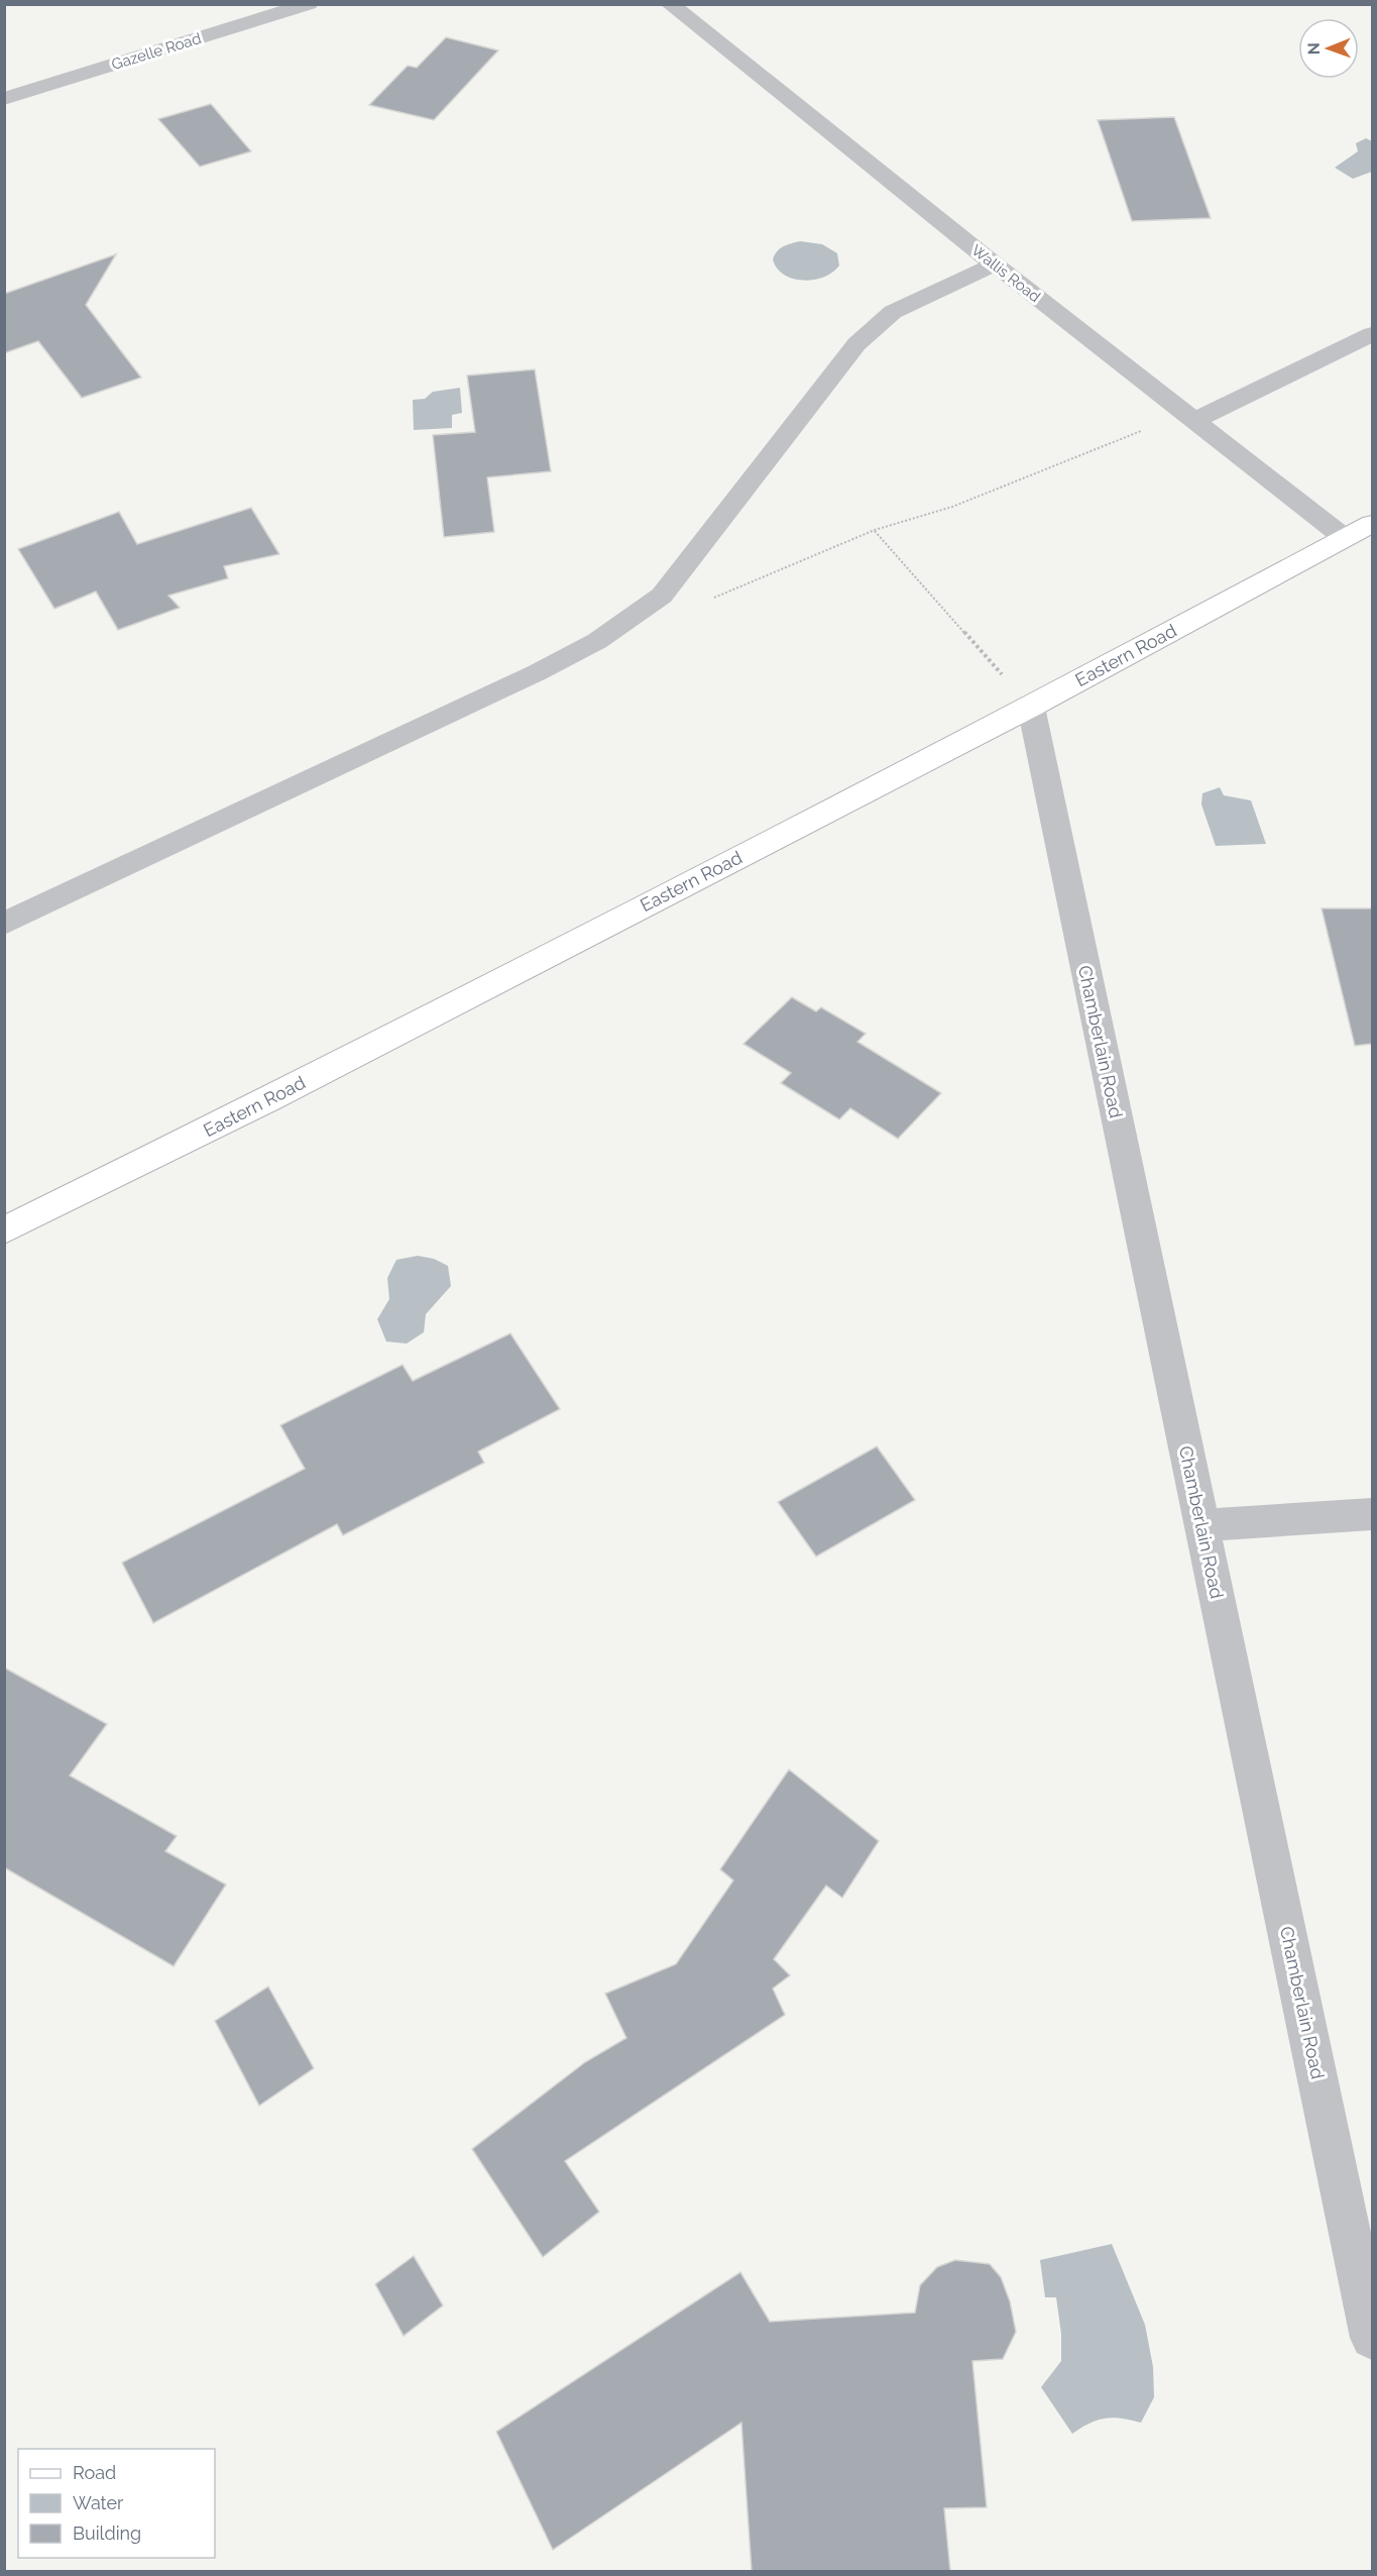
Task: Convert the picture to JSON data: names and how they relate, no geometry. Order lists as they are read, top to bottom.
{
  "streets": {
    "main road": ["Eastern Road"],
    "street": ["Gazelle Road", "Wallis Road", "Chamberlain Road"]
  },
  "crossings": [
    ["Wallis Road", "Eastern Road"],
    ["Eastern Road", "Chamberlain Road"]
  ],
  "legend": ["Road", "Water", "Building"],
  "north": "left"
}
